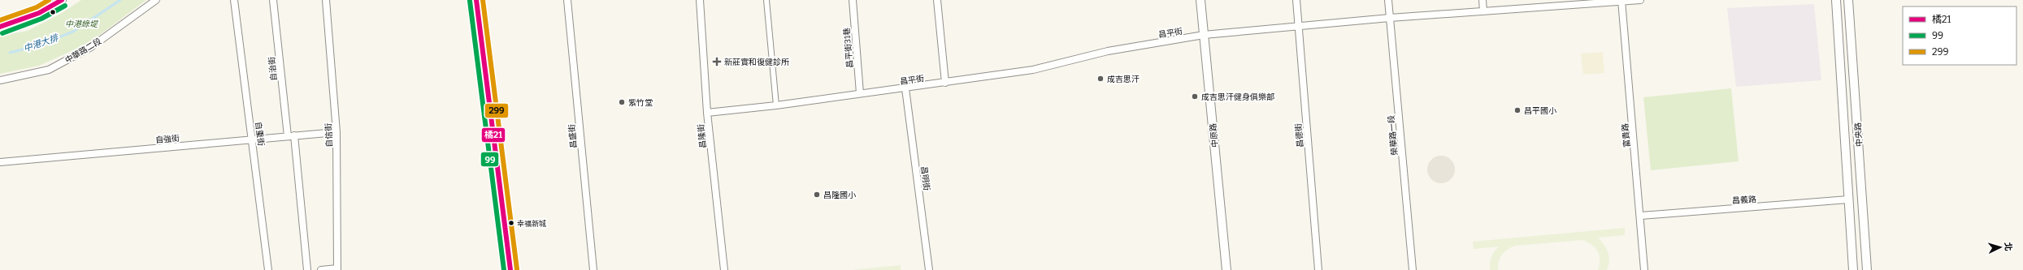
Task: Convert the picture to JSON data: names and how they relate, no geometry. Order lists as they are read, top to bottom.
{
  "streets": {
    "street": [
      "昌平街",
      "昌平街31巷",
      "中華路二段",
      "自治街",
      "自重街",
      "中央路",
      "自信街",
      "中原路",
      "昌德街",
      "榮華路一段",
      "富貴路",
      "昌盛街",
      "昌隆街",
      "自強街",
      "昌明街",
      "昌義路"
    ]
  },
  "crossings": [
    ["昌平街", "昌平街31巷"],
    ["昌平街", "中原路"],
    ["昌平街", "昌德街"],
    ["昌平街", "榮華路一段"],
    ["昌平街", "富貴路"],
    ["昌平街", "昌隆街"],
    ["昌平街", "昌明街"],
    ["自治街", "自強街"],
    ["自重街", "自強街"],
    ["中央路", "昌義路"],
    ["自信街", "自強街"],
    ["富貴路", "昌義路"]
  ],
  "water": ["中港大排"],
  "parks": ["中港綠堤"],
  "places": {
    "health": ["新莊實和復健診所"],
    "other": [
      "成吉思汗",
      "成吉思汗健身俱樂部",
      "紫竹堂",
      "昌平國小",
      "昌隆國小",
      "幸福新城"
    ]
  },
  "lines": ["transit line 橘21", "transit line 299", "transit line 99"],
  "legend": ["橘21", "99", "299"],
  "north": "right"
}
